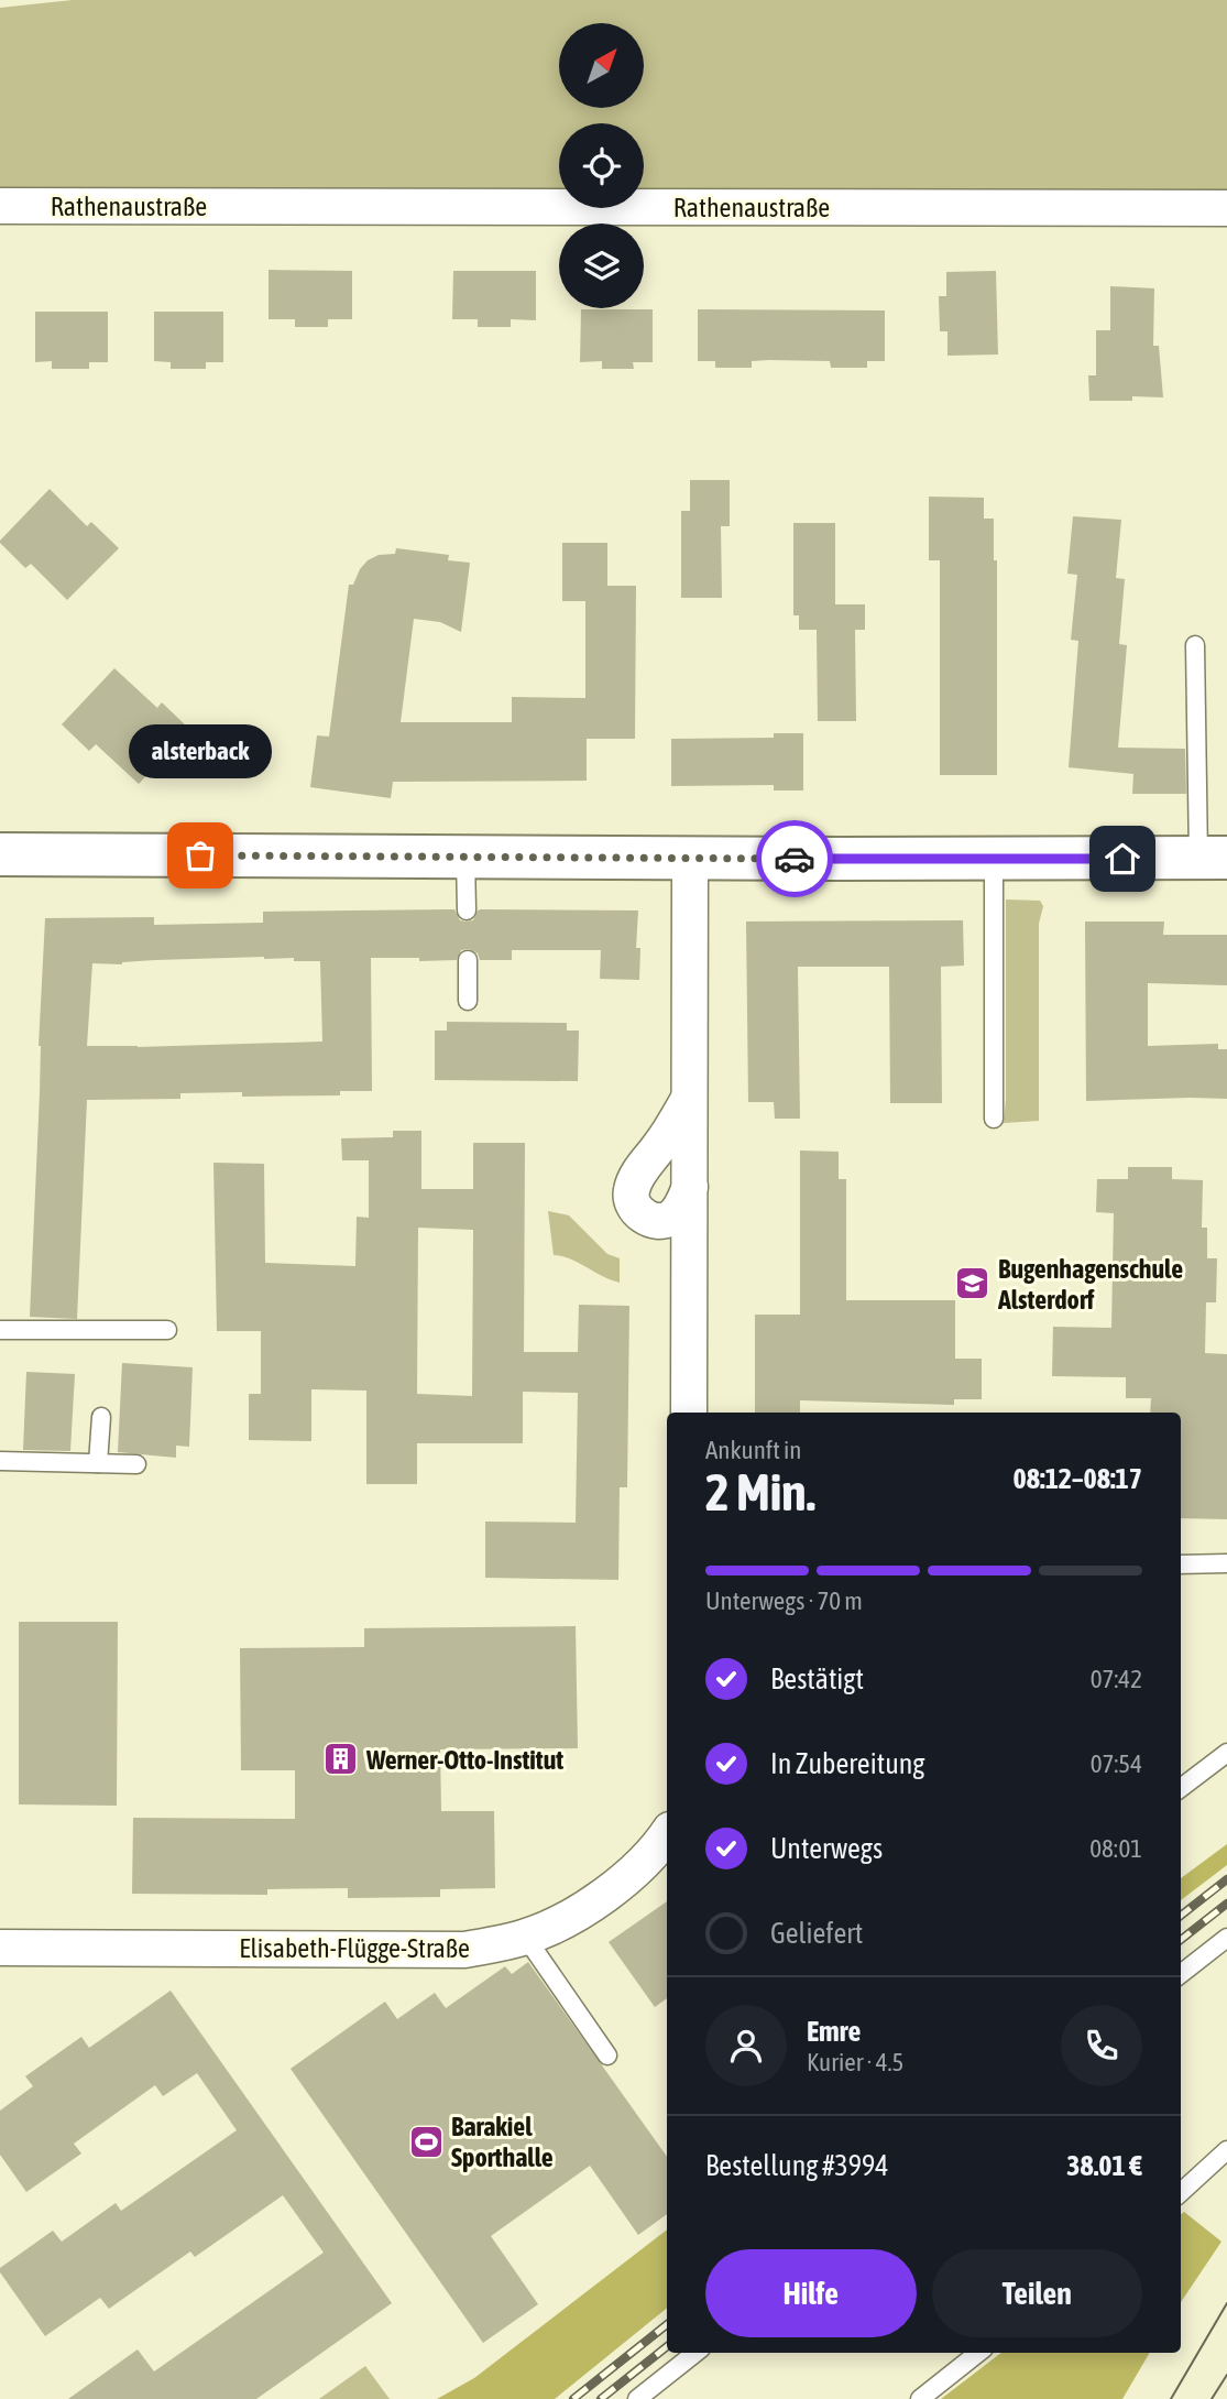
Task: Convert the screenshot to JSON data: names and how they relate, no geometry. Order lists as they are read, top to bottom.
{
  "streets": {
    "street": ["Rathenaustraße", "Elisabeth-Flügge-Straße"]
  },
  "places": {
    "other": ["alsterback"],
    "school or university": ["Bugenhagenschule Alsterdorf"],
    "building": ["Werner-Otto-Institut"],
    "sports": ["Barakiel Sporthalle"]
  },
  "north": "top right",
  "page": {
    "bubble": "alsterback",
    "heading": ["2 Min.", "Ankunft in", "08:12–08:17"],
    "panel": [
      "Emre",
      "Kurier · 4.5",
      "Bestellung #3994",
      "38.01 €"
    ],
    "bar": "Unterwegs · 70 m",
    "list": [
      ["Bestätigt", "07:42"],
      ["In Zubereitung", "07:54"],
      ["Unterwegs", "08:01"],
      "Geliefert"
    ],
    "buttons": ["Hilfe", "Teilen"]
  }
}
